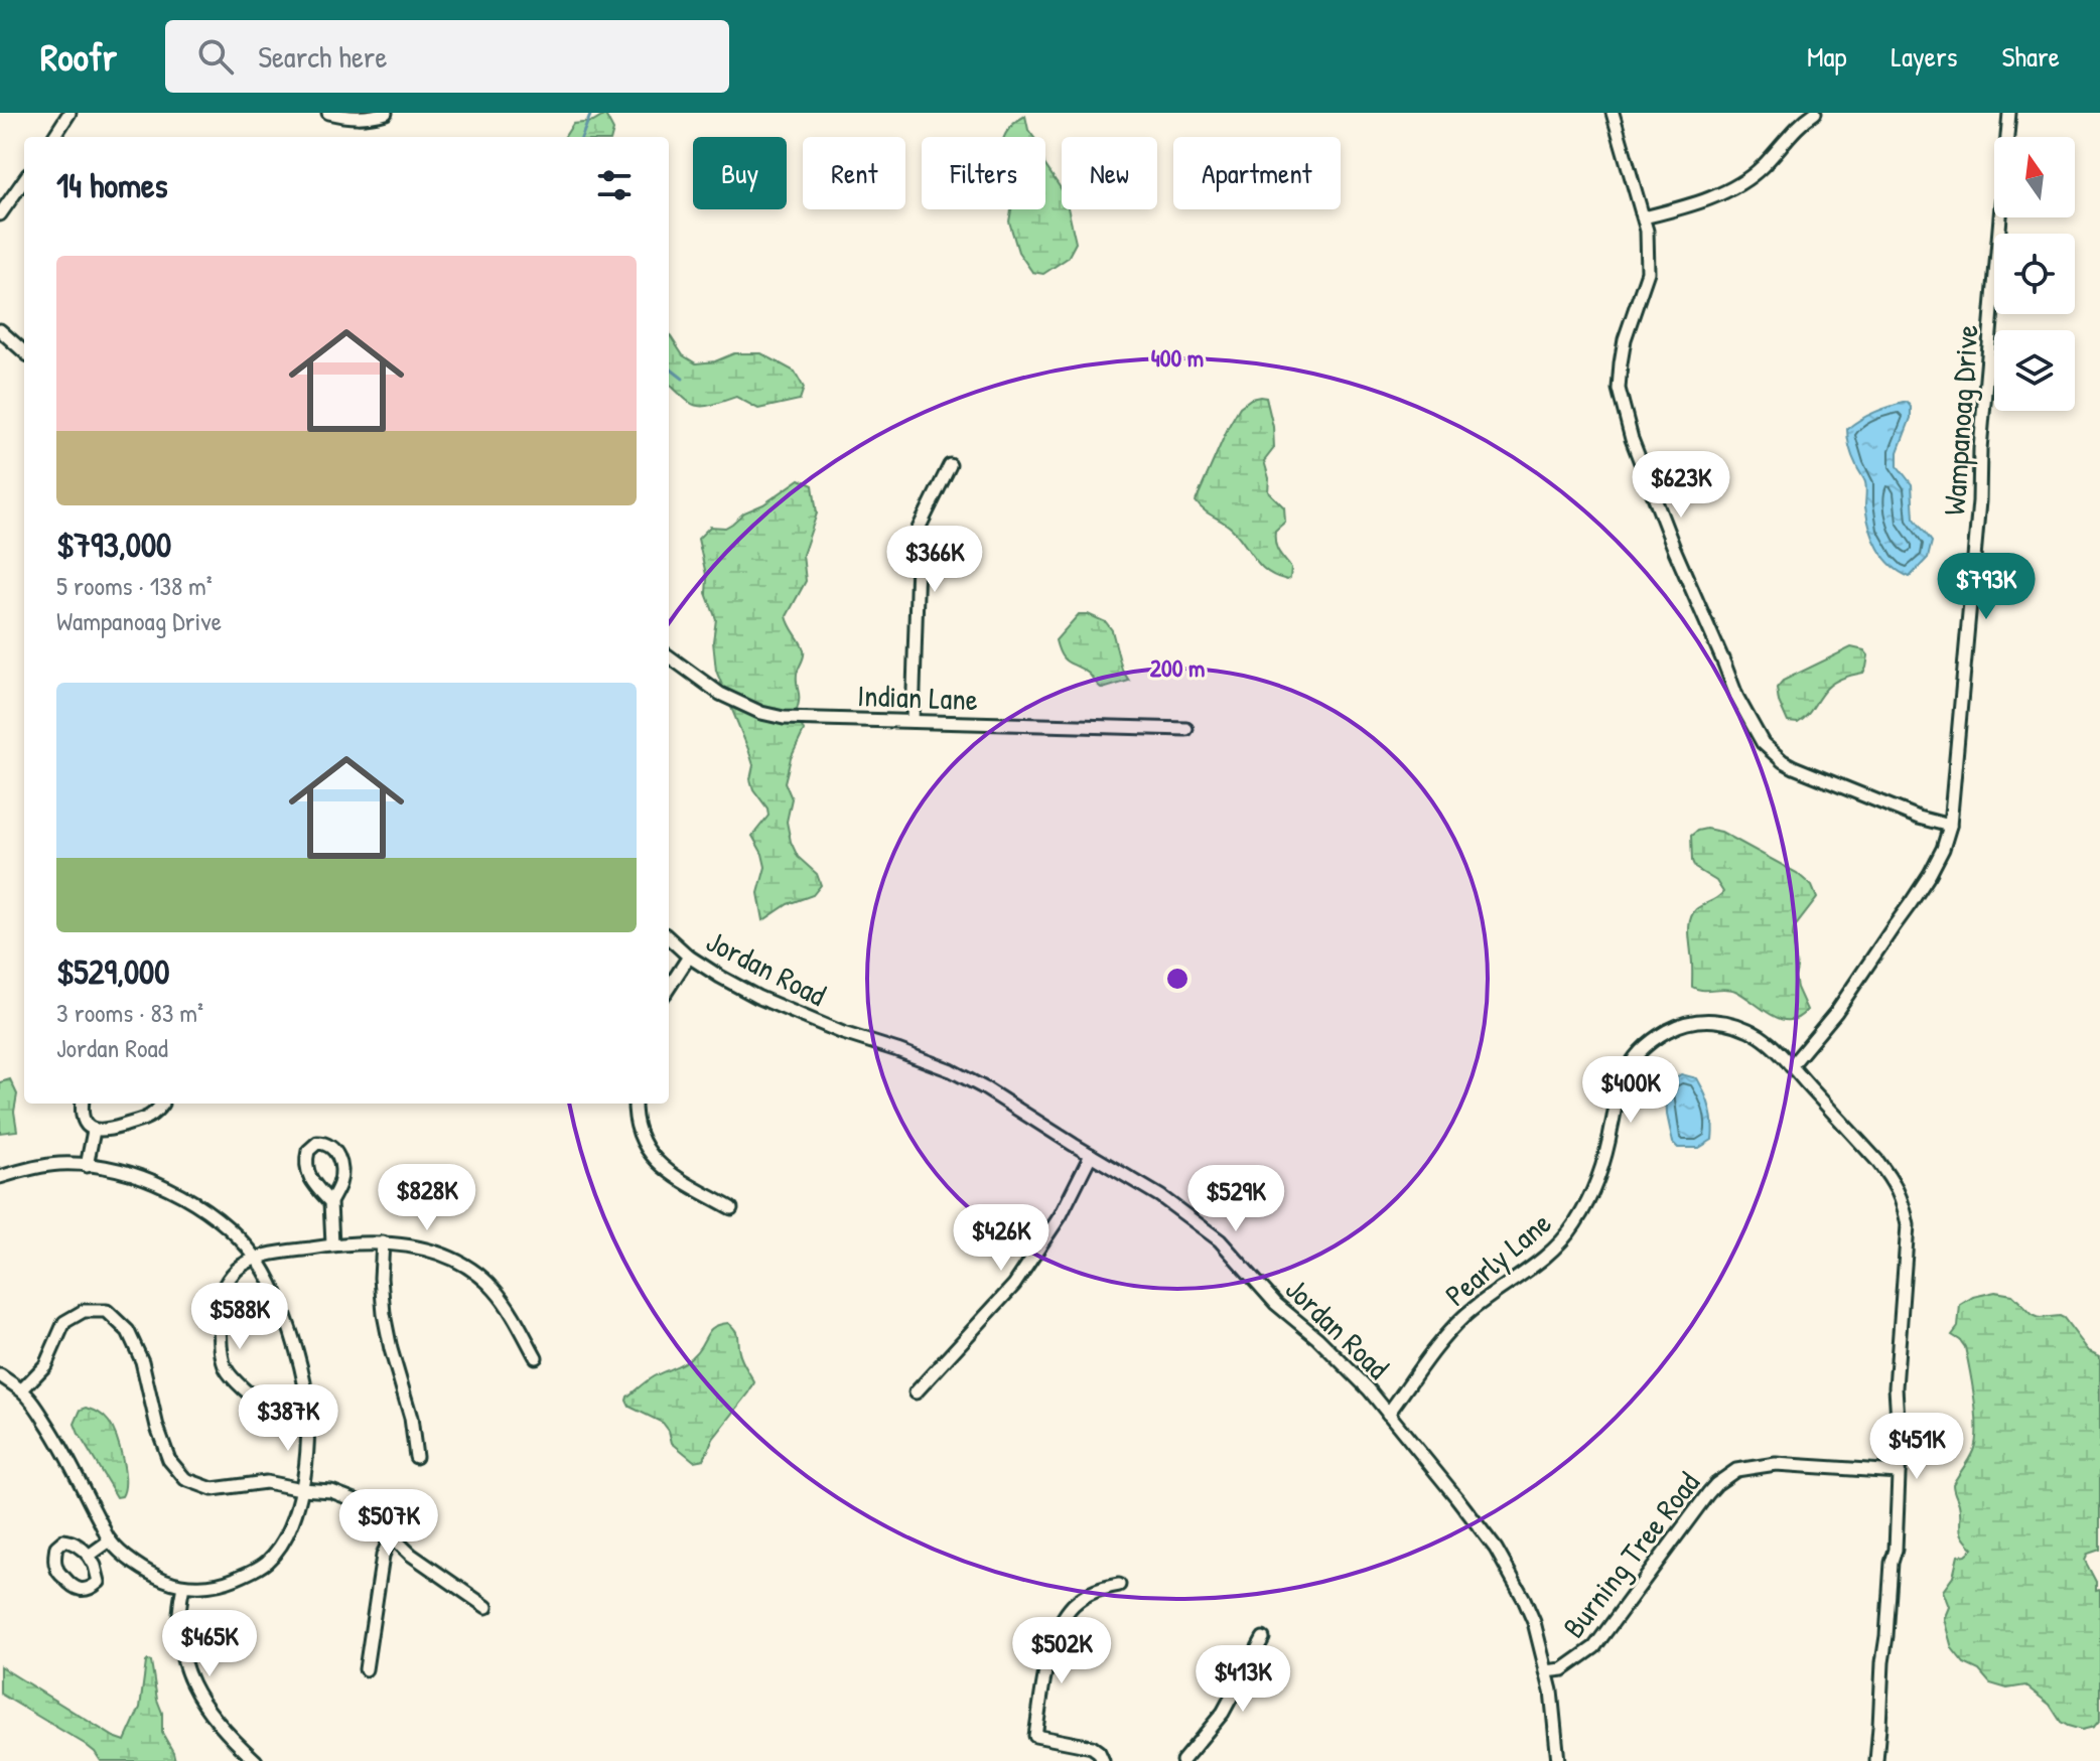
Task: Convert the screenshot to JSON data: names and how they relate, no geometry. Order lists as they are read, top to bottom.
{
  "streets": {
    "street": [
      "Wampanoag Drive",
      "Indian Lane",
      "Jordan Road",
      "Pearly Lane",
      "Burning Tree Road"
    ]
  },
  "crossings": [
    ["Wampanoag Drive", "Pearly Lane"],
    ["Jordan Road", "Pearly Lane"],
    ["Jordan Road", "Burning Tree Road"],
    ["Pearly Lane", "Burning Tree Road"]
  ],
  "north": "top",
  "page": {
    "header": "Roofr",
    "search": "Search here",
    "nav": ["Map", "Layers", "Share"],
    "chip": [
      "Buy",
      "Rent",
      "Filters",
      "New",
      "Apartment"
    ],
    "heading": "14 homes",
    "list": [
      {
        "name": "$793,000",
        "note": "5 rooms · 138 m² · Wampanoag Drive"
      },
      {
        "name": "$529,000",
        "note": "3 rooms · 83 m² · Jordan Road"
      }
    ],
    "price": [
      "$623K",
      "$366K",
      "$793K",
      "$400K",
      "$828K",
      "$529K",
      "$426K",
      "$588K",
      "$387K",
      "$451K",
      "$507K",
      "$465K",
      "$502K",
      "$413K"
    ]
  },
  "rings": ["400 m", "200 m"]
}
